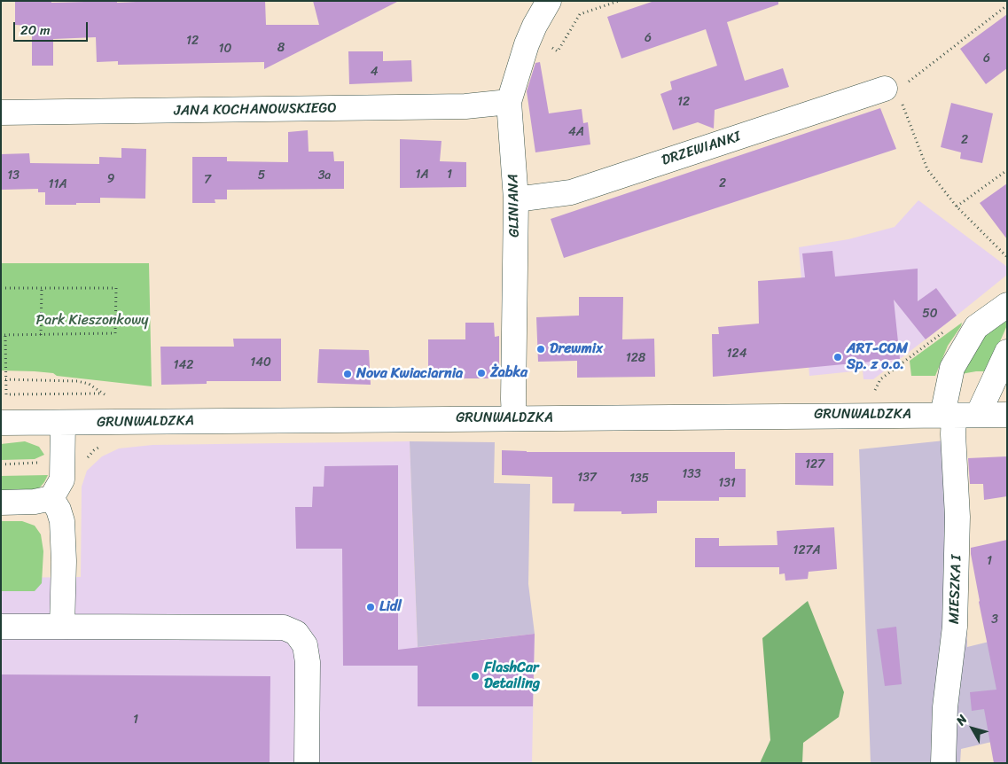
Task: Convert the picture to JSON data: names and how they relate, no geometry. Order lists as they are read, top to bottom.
{
  "streets": {
    "street": [
      "JANA KOCHANOWSKIEGO",
      "DRZEWIANKI",
      "GLINIANA",
      "GRUNWALDZKA",
      "MIESZKA I"
    ]
  },
  "crossings": [
    ["JANA KOCHANOWSKIEGO", "GLINIANA"],
    ["DRZEWIANKI", "GLINIANA"],
    ["GLINIANA", "GRUNWALDZKA"],
    ["GRUNWALDZKA", "MIESZKA I"]
  ],
  "parks": ["Park Kieszonkowy"],
  "places": [
    "Drewmix",
    "ART-COM Sp. z o.o.",
    "Żabka",
    "Nova Kwiaciarnia",
    "Lidl",
    "FlashCar Detailing"
  ],
  "house_numbers": [
    "6",
    "12",
    "8",
    "10",
    "6",
    "4",
    "12",
    "4A",
    "2",
    "1A",
    "1",
    "13",
    "5",
    "3a",
    "9",
    "7",
    "2",
    "11A",
    "50",
    "124",
    "128",
    "140",
    "142",
    "127",
    "133",
    "137",
    "135",
    "131",
    "127A",
    "1",
    "3",
    "1"
  ],
  "scale_bar": "20 m",
  "north": "top left"
}
